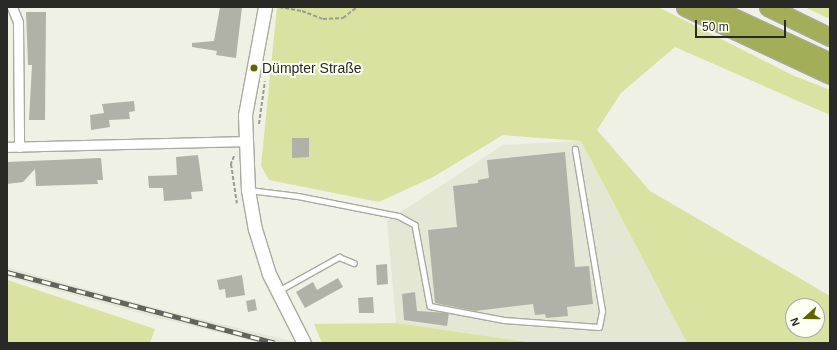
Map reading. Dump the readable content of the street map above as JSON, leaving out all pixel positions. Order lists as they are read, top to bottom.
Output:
{
  "places": ["Dümpter Straße"],
  "scale_bar": "50 m",
  "north": "left"
}
